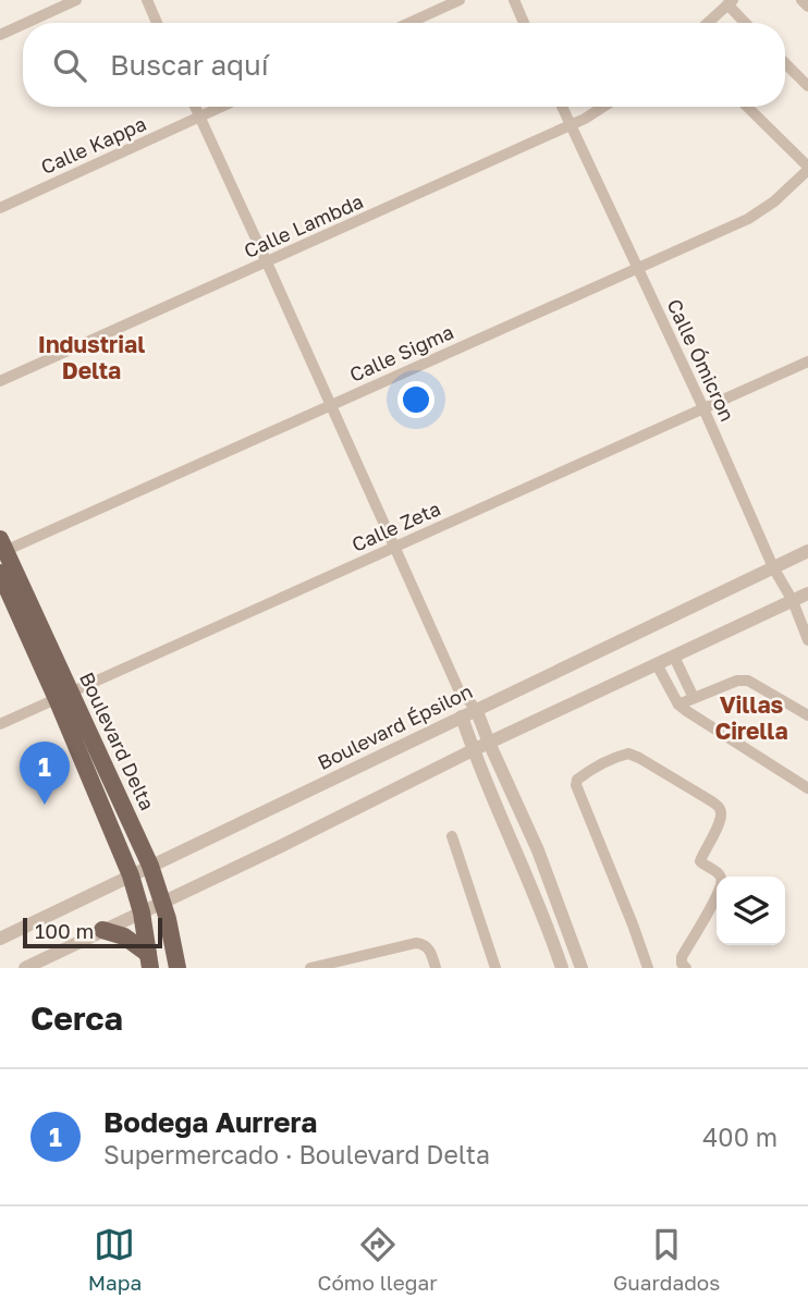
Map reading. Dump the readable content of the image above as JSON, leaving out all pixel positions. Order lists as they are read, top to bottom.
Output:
{
  "streets": {
    "main road": ["Boulevard Delta"],
    "street": [
      "Calle Kappa",
      "Calle Lambda",
      "Calle Sigma",
      "Calle Ómicron",
      "Calle Zeta",
      "Boulevard Épsilon"
    ]
  },
  "crossings": [
    ["Calle Lambda", "Calle Ómicron"],
    ["Calle Sigma", "Calle Ómicron"],
    ["Calle Sigma", "Boulevard Delta"],
    ["Calle Ómicron", "Calle Zeta"],
    ["Calle Ómicron", "Boulevard Épsilon"],
    ["Calle Zeta", "Boulevard Delta"],
    ["Boulevard Épsilon", "Boulevard Delta"]
  ],
  "districts": ["Industrial Delta", "Villas Cirella"],
  "scale_bar": "100 m",
  "page": {
    "search": "Buscar aquí",
    "pins": "1",
    "scale": "100 m",
    "heading": "Cerca",
    "list": [
      {
        "mark": "1",
        "name": "Bodega Aurrera",
        "note": "Supermercado · Boulevard Delta",
        "value": "400 m"
      }
    ],
    "nav": ["Mapa", "Cómo llegar", "Guardados"]
  }
}
